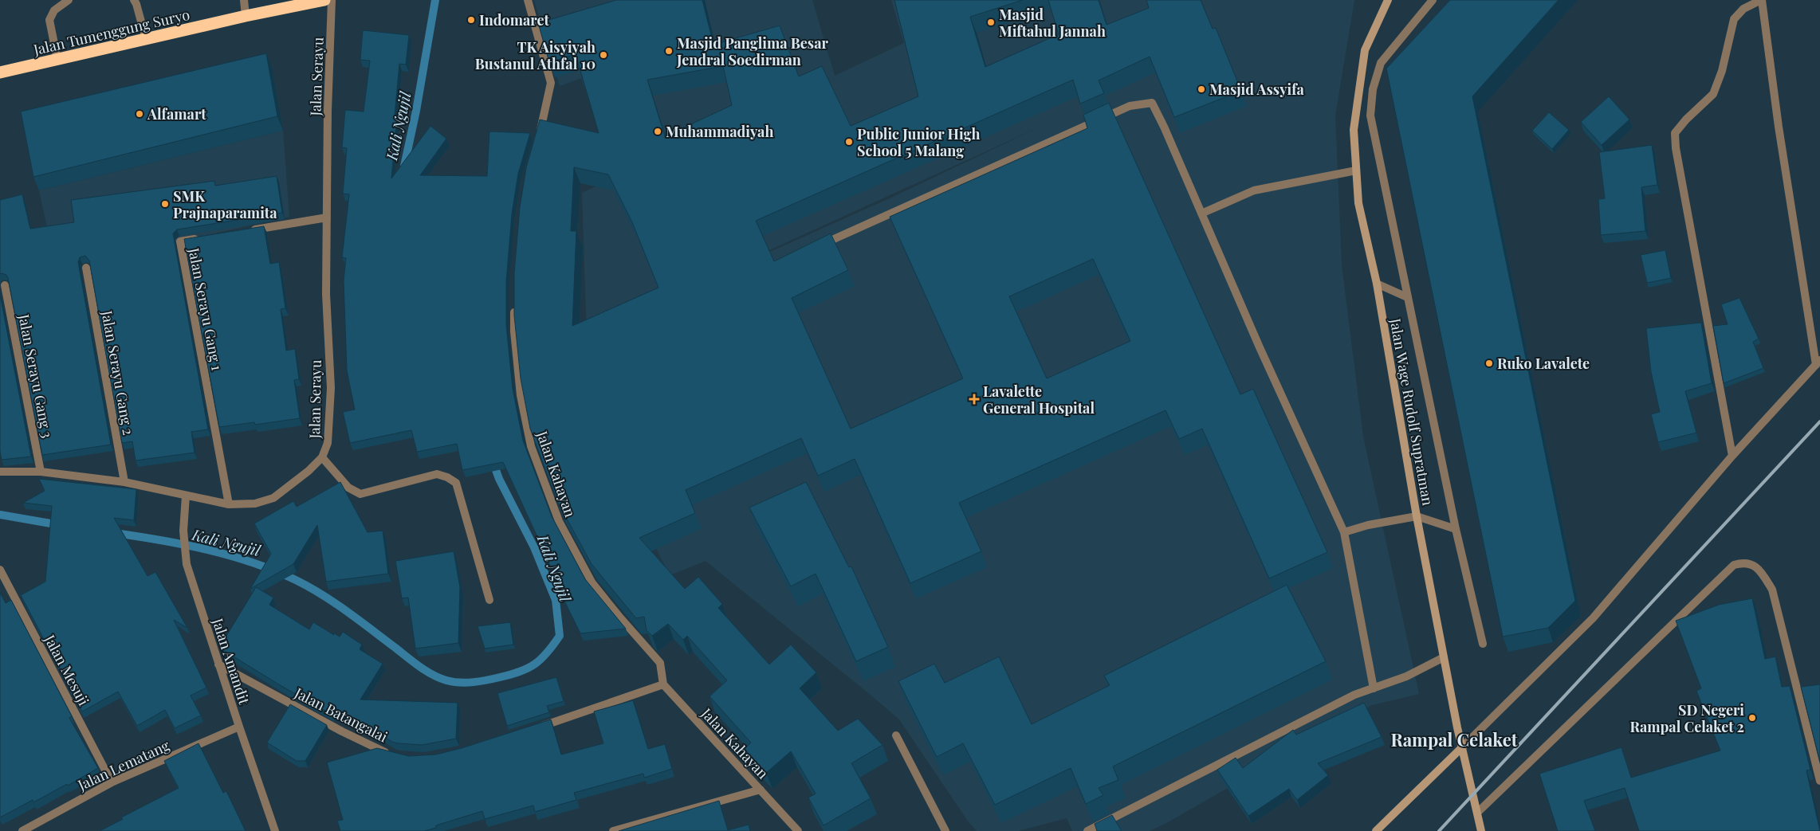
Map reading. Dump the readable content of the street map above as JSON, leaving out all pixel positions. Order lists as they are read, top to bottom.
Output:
{
  "streets": {
    "highway": ["Jalan Tumenggung Suryo"],
    "main road": ["Jalan Wage Rudolf Supratman"],
    "street": [
      "Jalan Serayu",
      "Jalan Serayu Gang 1",
      "Jalan Serayu Gang 2",
      "Jalan Serayu Gang 3",
      "Jalan Kahayan",
      "Jalan Amandit",
      "Jalan Mesuji",
      "Jalan Batangalai",
      "Jalan Lematang"
    ]
  },
  "crossings": [
    ["Jalan Serayu", "Jalan Serayu Gang 1"],
    ["Jalan Serayu", "Jalan Serayu Gang 2"],
    ["Jalan Serayu", "Jalan Serayu Gang 3"],
    ["Jalan Serayu", "Jalan Amandit"],
    ["Jalan Amandit", "Jalan Batangalai"],
    ["Jalan Amandit", "Jalan Lematang"],
    ["Jalan Mesuji", "Jalan Lematang"]
  ],
  "districts": ["Rampal Celaket"],
  "water": ["Kali Ngujil"],
  "places": {
    "other": [
      "Indomaret",
      "Masjid Miftahul Jannah",
      "Masjid Panglima Besar Jendral Soedirman",
      "TK Aisyiyah Bustanul Athfal 10",
      "Masjid Assyifa",
      "Alfamart",
      "Muhammadiyah",
      "Public Junior High School 5 Malang",
      "SMK Prajnaparamita",
      "Ruko Lavalete",
      "SD Negeri Rampal Celaket 2"
    ],
    "health": ["Lavalette General Hospital"]
  }
}
